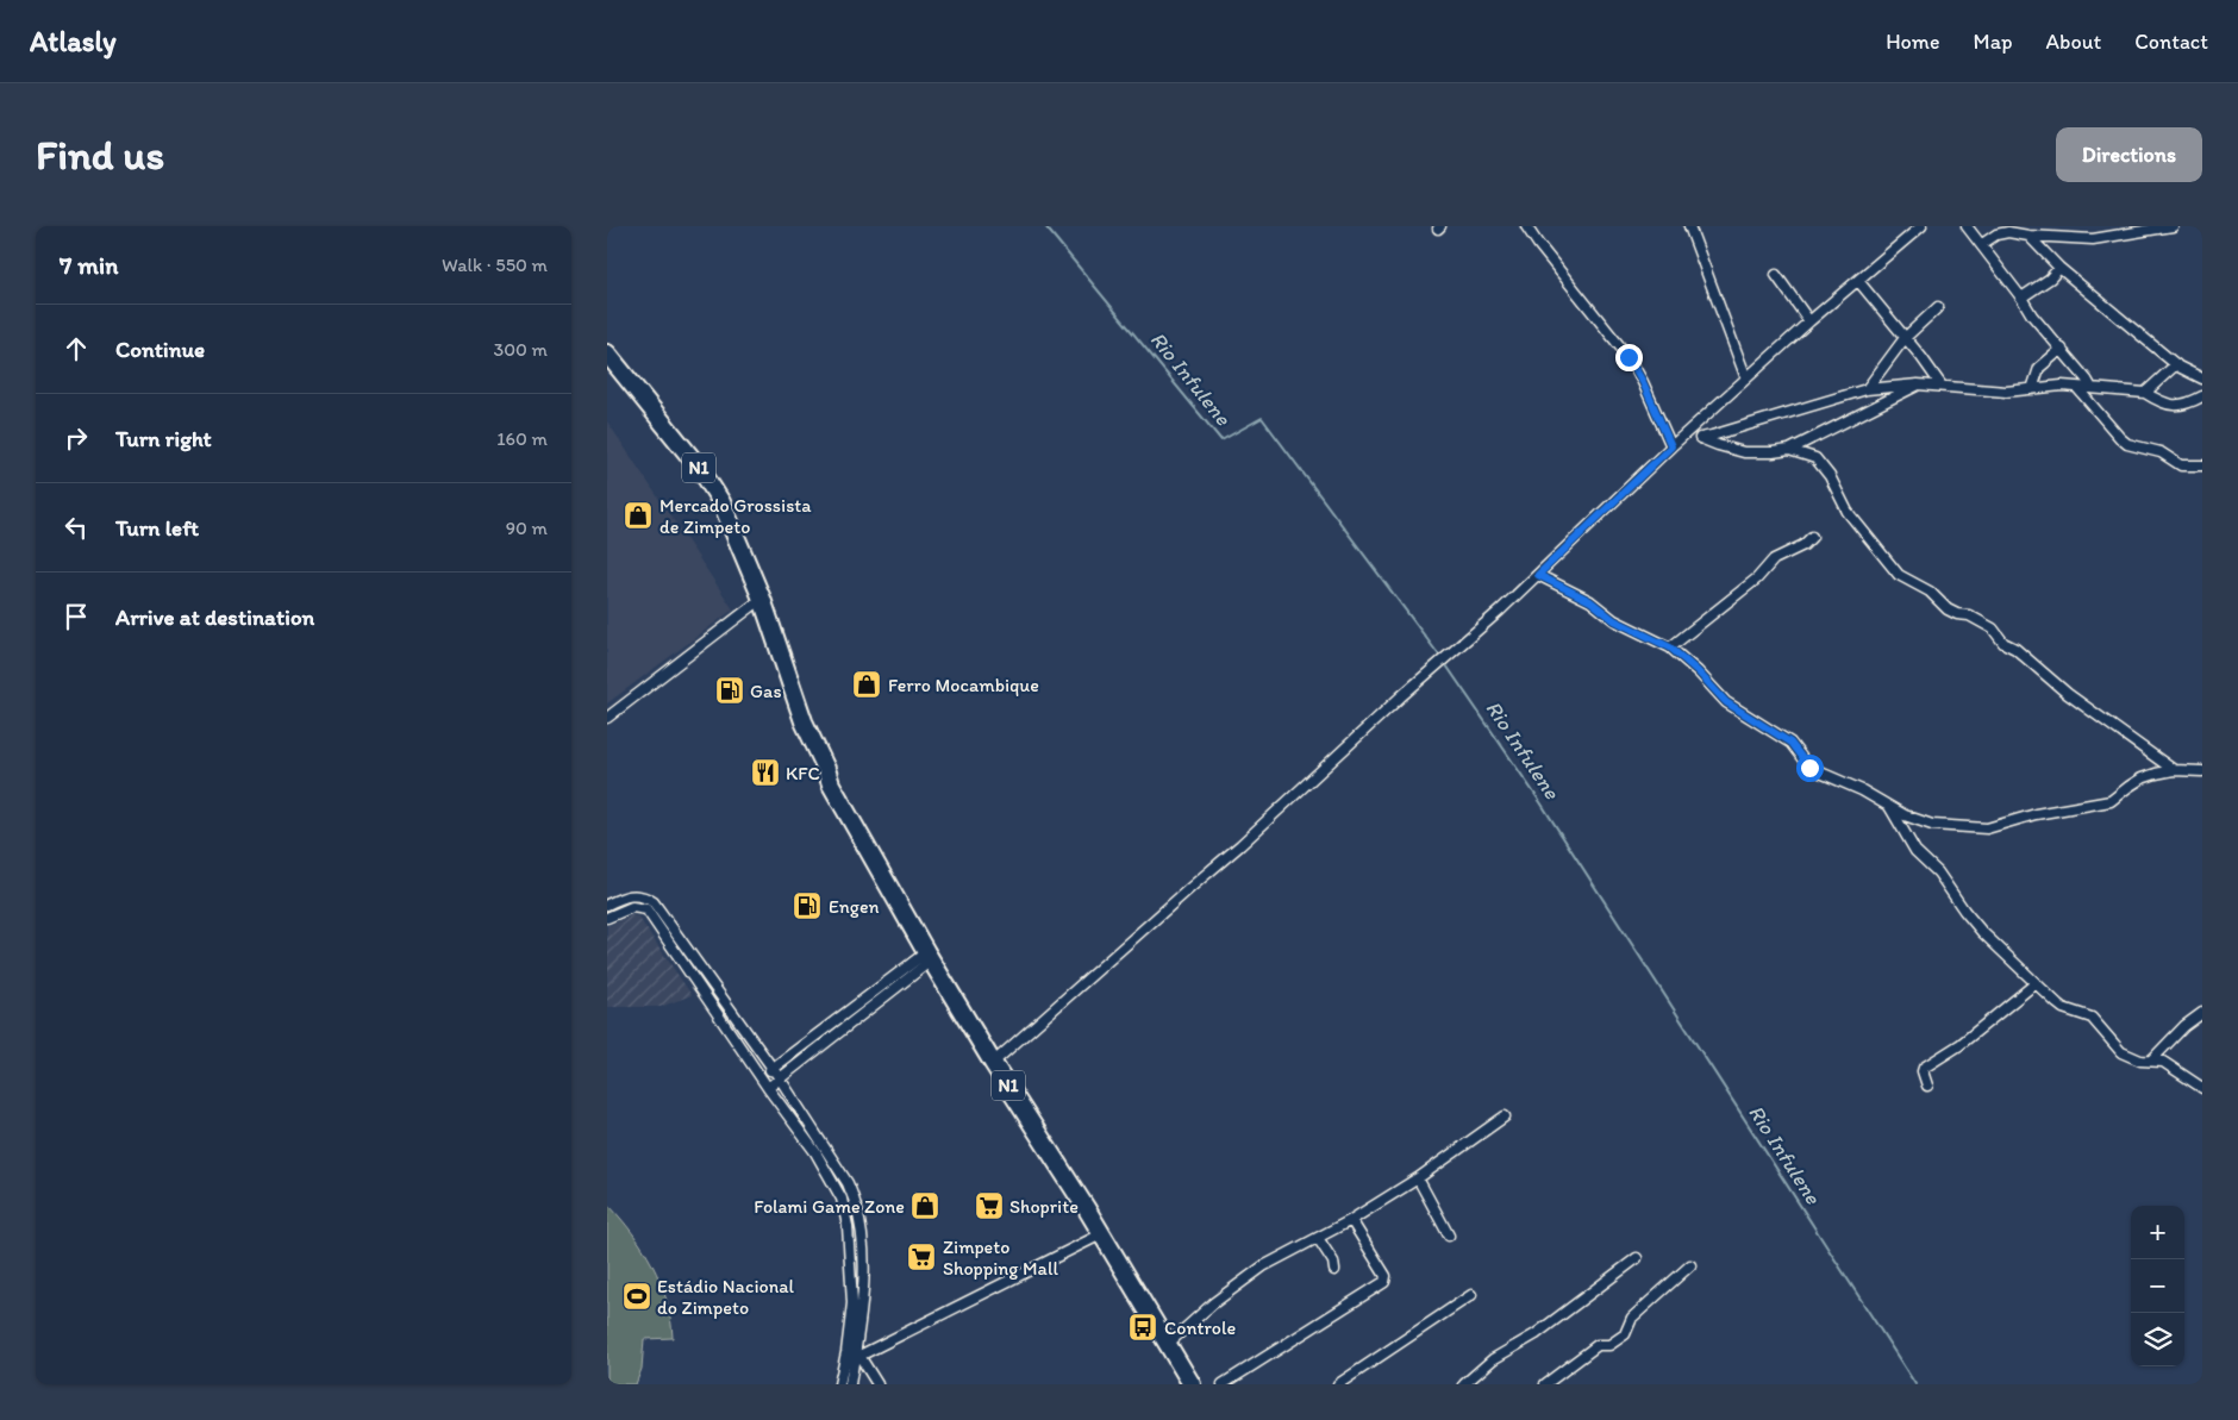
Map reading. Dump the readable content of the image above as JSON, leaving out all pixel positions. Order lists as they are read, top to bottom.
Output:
{
  "streets": {
    "highway": ["N1"]
  },
  "water": ["Rio Infulene"],
  "places": {
    "shop": ["Mercado Grossista de Zimpeto", "Ferro Mocambique", "Folami Game Zone"],
    "fuel station": ["Gas", "Engen"],
    "restaurant": ["KFC"],
    "supermarket": ["Shoprite", "Zimpeto Shopping Mall"],
    "sports": ["Estádio Nacional do Zimpeto"],
    "bus stop": ["Controle"]
  },
  "page": {
    "header": "Atlasly",
    "nav": [
      "Home",
      "Map",
      "About",
      "Contact"
    ],
    "buttons": "Directions",
    "title": "Find us",
    "heading": ["7 min", "Walk · 550 m"],
    "list": [
      ["Continue", "300 m"],
      ["Turn right", "160 m"],
      ["Turn left", "90 m"],
      "Arrive at destination"
    ],
    "map_buttons": ["+", "−"]
  }
}
